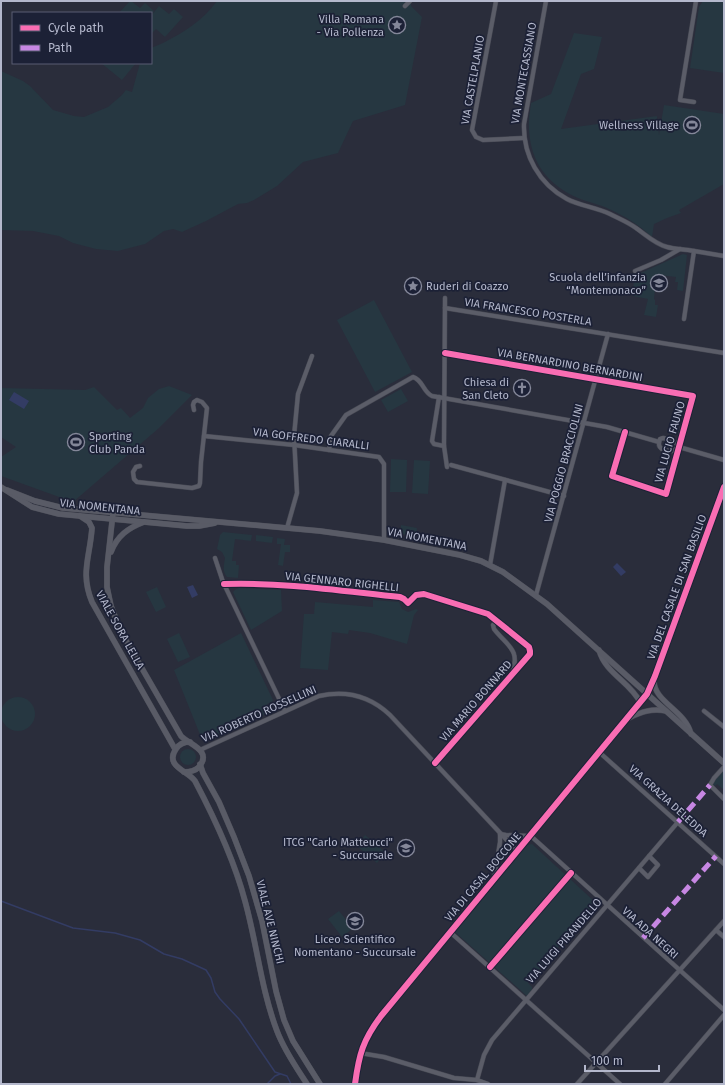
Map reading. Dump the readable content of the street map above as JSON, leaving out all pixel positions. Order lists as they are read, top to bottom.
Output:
{
  "streets": {
    "main road": ["VIA NOMENTANA", "VIALE SORA LELLA", "VIALE AVE NINCHI"],
    "street": [
      "VIA MONTECASSIANO",
      "VIA CASTELPLANIO",
      "VIA FRANCESCO POSTERLA",
      "VIA BERNARDINO BERNARDINI",
      "VIA GOFFREDO CIARALLI",
      "VIA LUCIO FAUNO",
      "VIA POGGIO BRACCIOLINI",
      "VIA GENNARO RIGHELLI",
      "VIA DEL CASALE DI SAN BASILIO",
      "VIA MARIO BONNARD",
      "VIA ROBERTO ROSSELLINI",
      "VIA GRAZIA DELEDDA",
      "VIA DI CASAL BOCCONE",
      "VIA ADA NEGRI",
      "VIA LUIGI PIRANDELLO"
    ]
  },
  "crossings": [
    ["VIA MONTECASSIANO", "VIA CASTELPLANIO"],
    ["VIA FRANCESCO POSTERLA", "VIA POGGIO BRACCIOLINI"],
    ["VIA BERNARDINO BERNARDINI", "VIA LUCIO FAUNO"],
    ["VIA BERNARDINO BERNARDINI", "VIA POGGIO BRACCIOLINI"],
    ["VIA GOFFREDO CIARALLI", "VIA NOMENTANA"],
    ["VIA POGGIO BRACCIOLINI", "VIA NOMENTANA"],
    ["VIA NOMENTANA", "VIA DEL CASALE DI SAN BASILIO"],
    ["VIA NOMENTANA", "VIALE SORA LELLA"],
    ["VIA NOMENTANA", "VIA DI CASAL BOCCONE"],
    ["VIA GENNARO RIGHELLI", "VIA MARIO BONNARD"],
    ["VIA DEL CASALE DI SAN BASILIO", "VIA DI CASAL BOCCONE"],
    ["VIALE SORA LELLA", "VIA ROBERTO ROSSELLINI"],
    ["VIALE SORA LELLA", "VIALE AVE NINCHI"],
    ["VIA MARIO BONNARD", "VIA ROBERTO ROSSELLINI"],
    ["VIA ROBERTO ROSSELLINI", "VIA DI CASAL BOCCONE"],
    ["VIA ROBERTO ROSSELLINI", "VIALE AVE NINCHI"],
    ["VIA GRAZIA DELEDDA", "VIA DI CASAL BOCCONE"],
    ["VIA GRAZIA DELEDDA", "VIA LUIGI PIRANDELLO"],
    ["VIA DI CASAL BOCCONE", "VIA ADA NEGRI"],
    ["VIA ADA NEGRI", "VIA LUIGI PIRANDELLO"]
  ],
  "places": {
    "place": ["Villa Romana - Via Pollenza", "Ruderi di Coazzo"],
    "sports": ["Wellness Village", "Sporting Club Panda"],
    "school or university": ["Scuola dell’infanzia “Montemonaco”", "ITCG \"Carlo Matteucci\" - Succursale", "Liceo Scientifico Nomentano - Succursale"],
    "church": ["Chiesa di San Cleto"]
  },
  "legend": ["Cycle path", "Path"],
  "scale_bar": "100 m"
}
